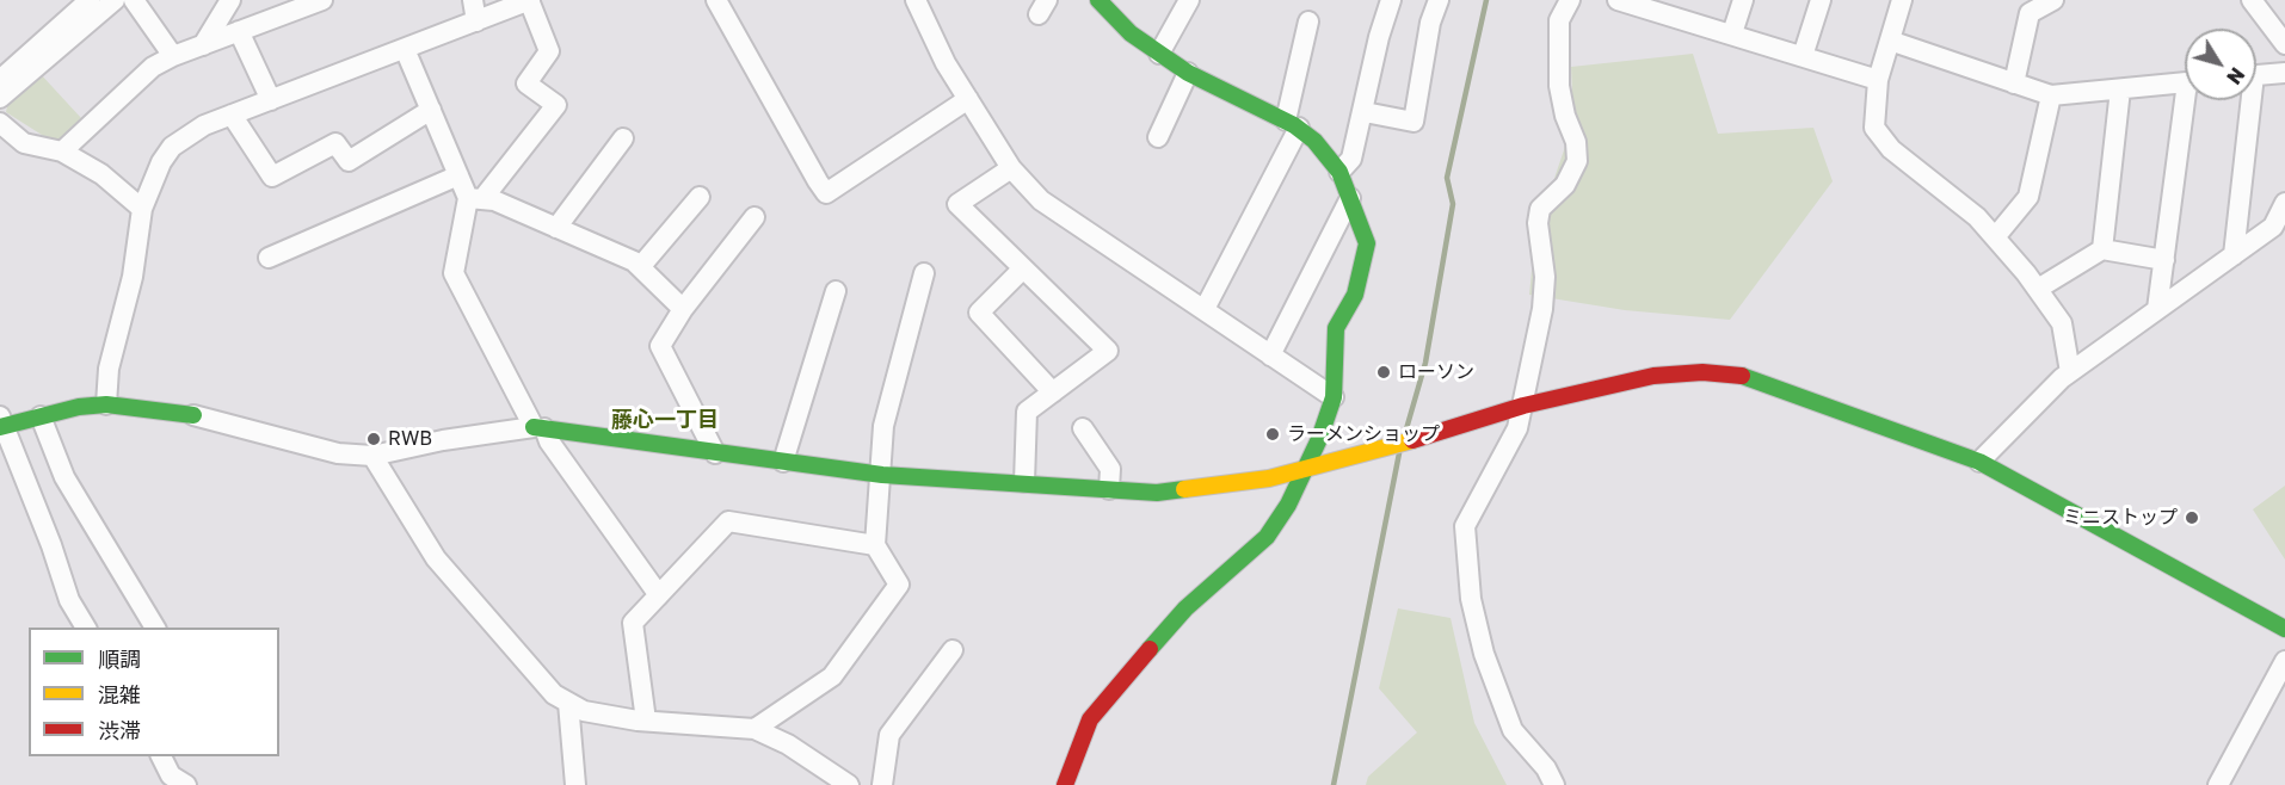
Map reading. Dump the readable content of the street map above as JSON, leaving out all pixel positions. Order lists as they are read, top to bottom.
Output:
{
  "districts": ["藤心一丁目"],
  "places": [
    "ローソン",
    "ラーメンショップ",
    "RWB",
    "ミニストップ"
  ],
  "legend": ["順調", "混雑", "渋滞"],
  "north": "bottom right"
}
